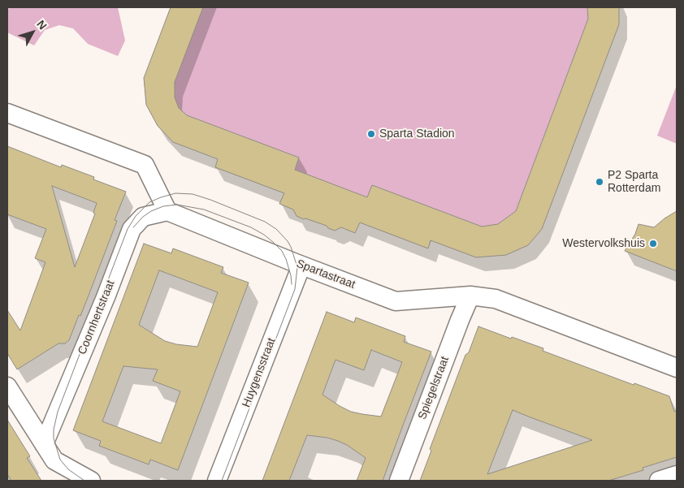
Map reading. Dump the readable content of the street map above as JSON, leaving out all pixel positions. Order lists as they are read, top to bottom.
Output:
{
  "streets": {
    "street": [
      "Spartastraat",
      "Coornhertstraat",
      "Huygensstraat",
      "Spiegelstraat"
    ]
  },
  "crossings": [
    ["Spartastraat", "Coornhertstraat"],
    ["Spartastraat", "Huygensstraat"],
    ["Spartastraat", "Spiegelstraat"]
  ],
  "places": ["Sparta Stadion", "P2 Sparta Rotterdam", "Westervolkshuis"],
  "north": "top right"
}
